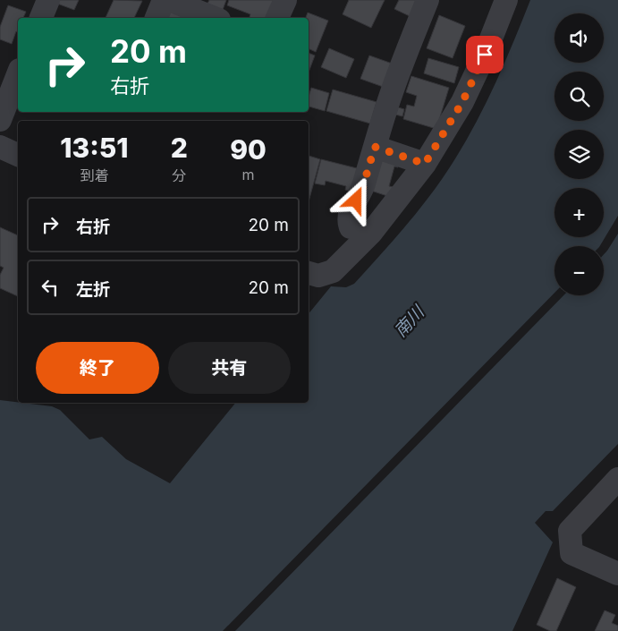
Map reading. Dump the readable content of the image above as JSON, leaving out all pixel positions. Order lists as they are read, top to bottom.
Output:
{
  "water": ["南川"],
  "page": {
    "map_buttons": ["+", "−"],
    "turn": ["20 m", "右折"],
    "eta": [
      "13:51",
      "到着",
      "2",
      "分",
      "90",
      "m"
    ],
    "list": [
      {
        "name": "右折",
        "value": "20 m"
      },
      {
        "name": "左折",
        "value": "20 m"
      }
    ],
    "buttons": ["終了", "共有"]
  }
}
